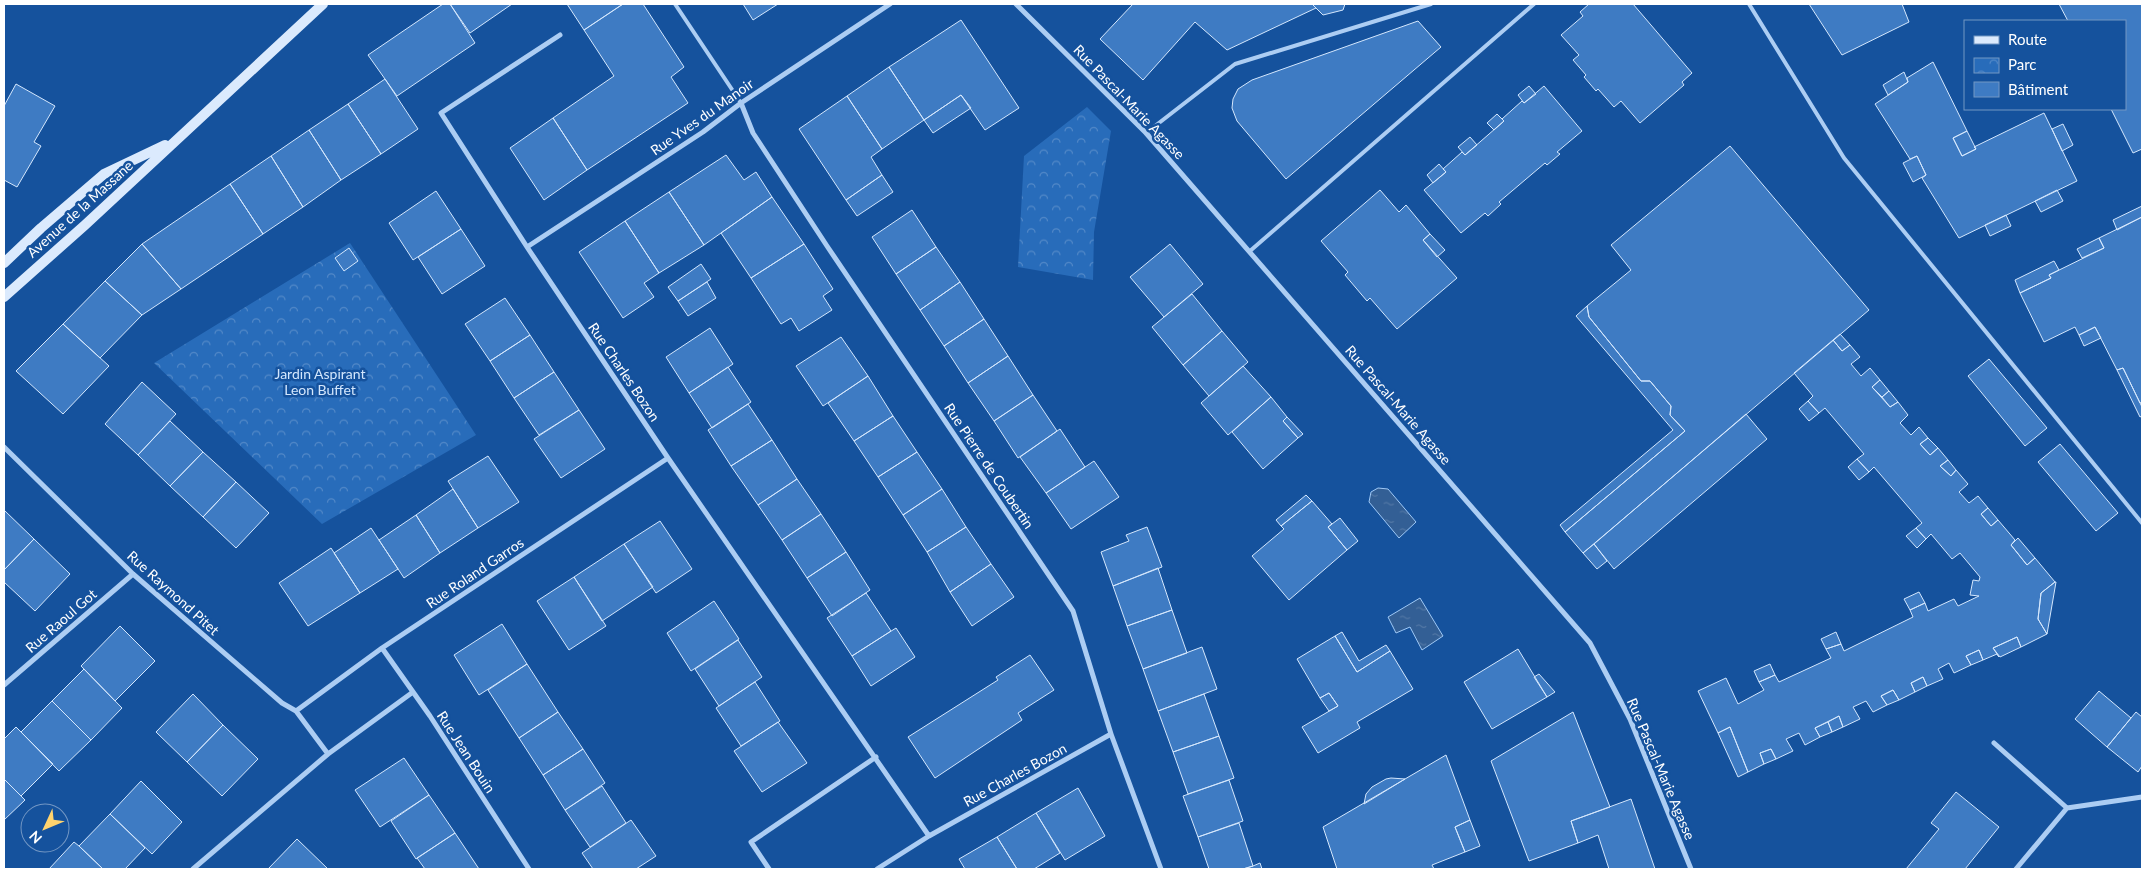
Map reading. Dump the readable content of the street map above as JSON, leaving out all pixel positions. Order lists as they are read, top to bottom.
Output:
{
  "streets": {
    "main road": ["Avenue de la Massane"],
    "street": [
      "Rue Pascal-Marie Agasse",
      "Rue Yves du Manoir",
      "Rue Charles Bozon",
      "Rue Pierre de Coubertin",
      "Rue Roland Garros",
      "Rue Raymond Pitet",
      "Rue Raoul Got",
      "Rue Jean Bouin"
    ]
  },
  "crossings": [
    ["Rue Yves du Manoir", "Rue Charles Bozon"],
    ["Rue Yves du Manoir", "Rue Pierre de Coubertin"],
    ["Rue Charles Bozon", "Rue Pierre de Coubertin"],
    ["Rue Charles Bozon", "Rue Roland Garros"],
    ["Rue Roland Garros", "Rue Raymond Pitet"],
    ["Rue Roland Garros", "Rue Jean Bouin"],
    ["Rue Raymond Pitet", "Rue Raoul Got"]
  ],
  "parks": ["Jardin Aspirant Leon Buffet"],
  "legend": ["Route", "Parc", "Bâtiment"],
  "north": "bottom left"
}
